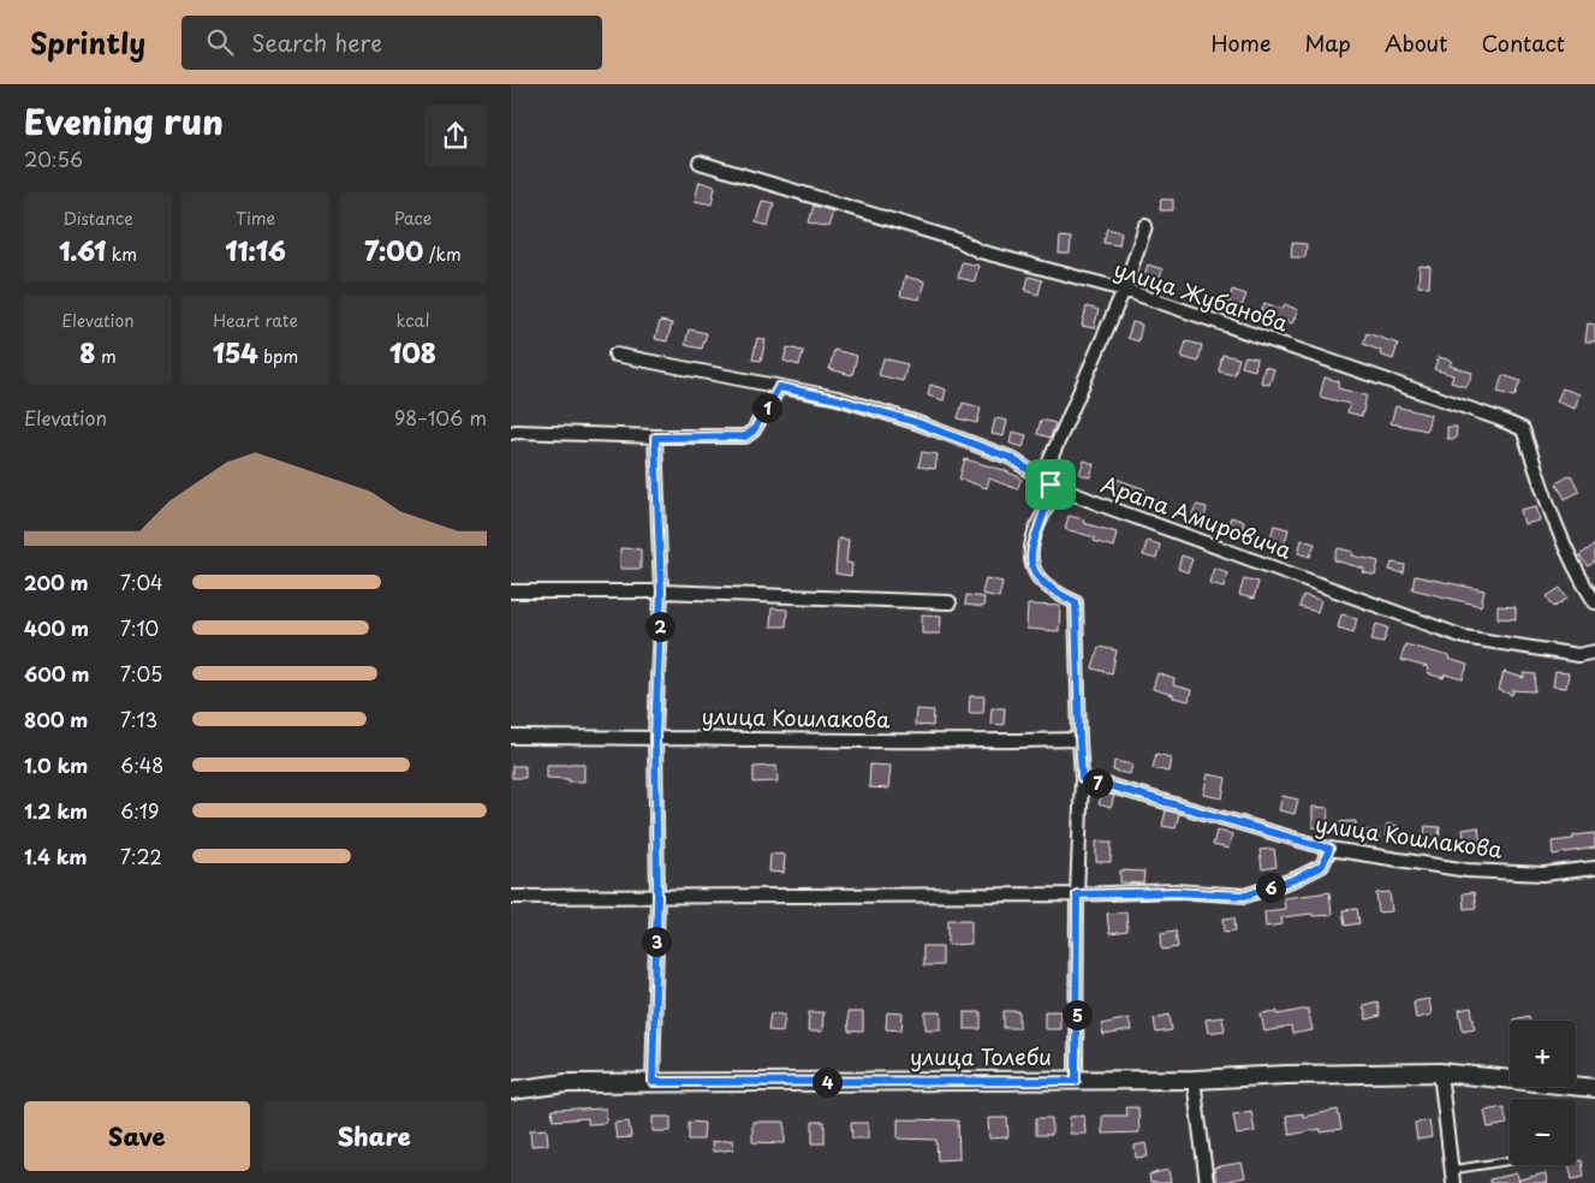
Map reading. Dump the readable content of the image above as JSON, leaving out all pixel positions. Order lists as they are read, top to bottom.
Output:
{
  "streets": {
    "street": [
      "улица Жубанова",
      "Арапа Амировича",
      "улица Кошлакова",
      "улица Толеби"
    ]
  },
  "page": {
    "header": "Sprintly",
    "search": "Search here",
    "nav": [
      "Home",
      "Map",
      "About",
      "Contact"
    ],
    "heading": ["Evening run", "20:56"],
    "stats": [
      ["Distance", "1.61 km"],
      ["Time", "11:16"],
      ["Pace", "7:00 /km"],
      ["Elevation", "8 m"],
      ["Heart rate", "154 bpm"],
      ["kcal", "108"]
    ],
    "chart": ["Elevation", "98–106 m"],
    "pins": [
      "1",
      "2",
      "7",
      "6",
      "3",
      "5",
      "4"
    ],
    "list": [
      {
        "name": "200 m",
        "note": "7:04"
      },
      {
        "name": "400 m",
        "note": "7:10"
      },
      {
        "name": "600 m",
        "note": "7:05"
      },
      {
        "name": "800 m",
        "note": "7:13"
      },
      {
        "name": "1.0 km",
        "note": "6:48"
      },
      {
        "name": "1.2 km",
        "note": "6:19"
      },
      {
        "name": "1.4 km",
        "note": "7:22"
      }
    ],
    "map_buttons": ["+", "−"],
    "buttons": ["Save", "Share"]
  }
}
